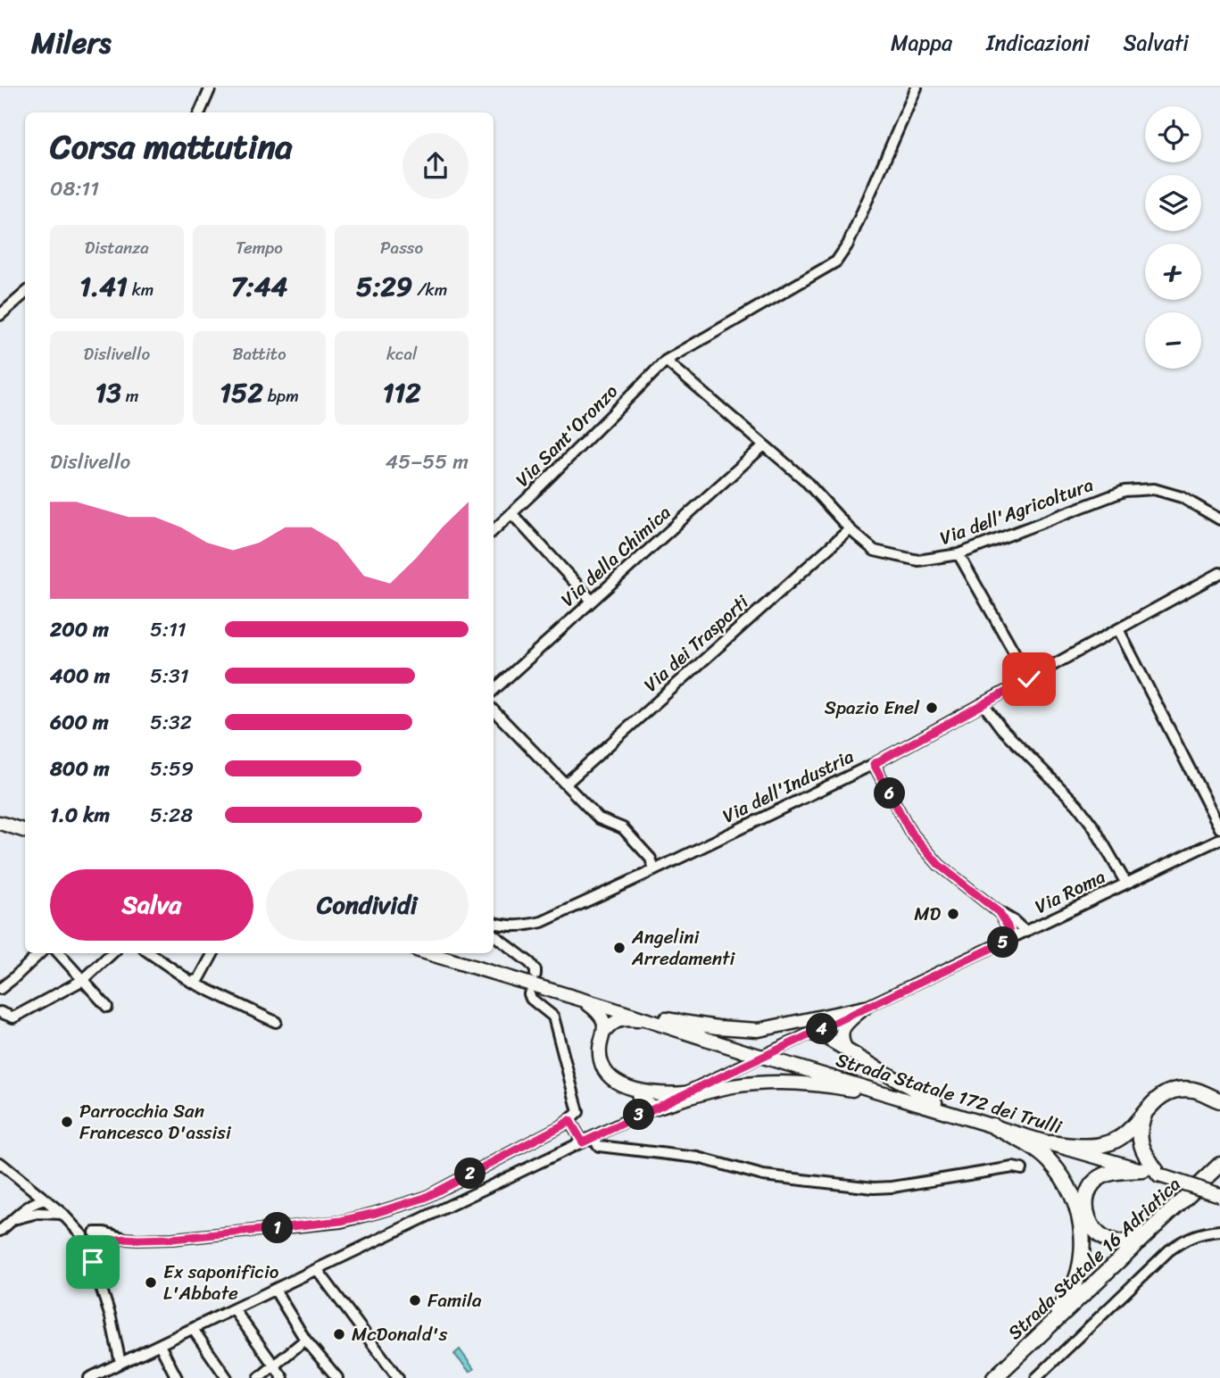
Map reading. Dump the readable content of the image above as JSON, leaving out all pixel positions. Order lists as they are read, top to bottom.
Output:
{
  "streets": {
    "highway": ["Strada Statale 16 Adriatica"],
    "main road": ["Strada Statale 172 dei Trulli"],
    "street": [
      "Via Sant'Oronzo",
      "Via dell'Agricoltura",
      "Via della Chimica",
      "Via dei Trasporti",
      "Via dell'Industria",
      "Via Roma"
    ]
  },
  "crossings": [
    ["Via Sant'Oronzo", "Via dell'Agricoltura"],
    ["Via dell'Agricoltura", "Via della Chimica"],
    ["Via dell'Agricoltura", "Via dei Trasporti"]
  ],
  "places": [
    "Spazio Enel",
    "MD",
    "Angelini Arredamenti",
    "Parrocchia San Francesco D'assisi",
    "Ex saponificio L'Abbate",
    "Famila",
    "McDonald's"
  ],
  "page": {
    "header": "Milers",
    "nav": ["Mappa", "Indicazioni", "Salvati"],
    "map_buttons": ["+", "−"],
    "heading": ["Corsa mattutina", "08:11"],
    "stats": [
      ["Distanza", "1.41 km"],
      ["Tempo", "7:44"],
      ["Passo", "5:29 /km"],
      ["Dislivello", "13 m"],
      ["Battito", "152 bpm"],
      ["kcal", "112"]
    ],
    "chart": ["Dislivello", "45–55 m"],
    "list": [
      {
        "name": "200 m",
        "note": "5:11"
      },
      {
        "name": "400 m",
        "note": "5:31"
      },
      {
        "name": "600 m",
        "note": "5:32"
      },
      {
        "name": "800 m",
        "note": "5:59"
      },
      {
        "name": "1.0 km",
        "note": "5:28"
      }
    ],
    "pins": [
      "6",
      "5",
      "4",
      "3",
      "2",
      "1"
    ],
    "buttons": ["Salva", "Condividi"]
  }
}
